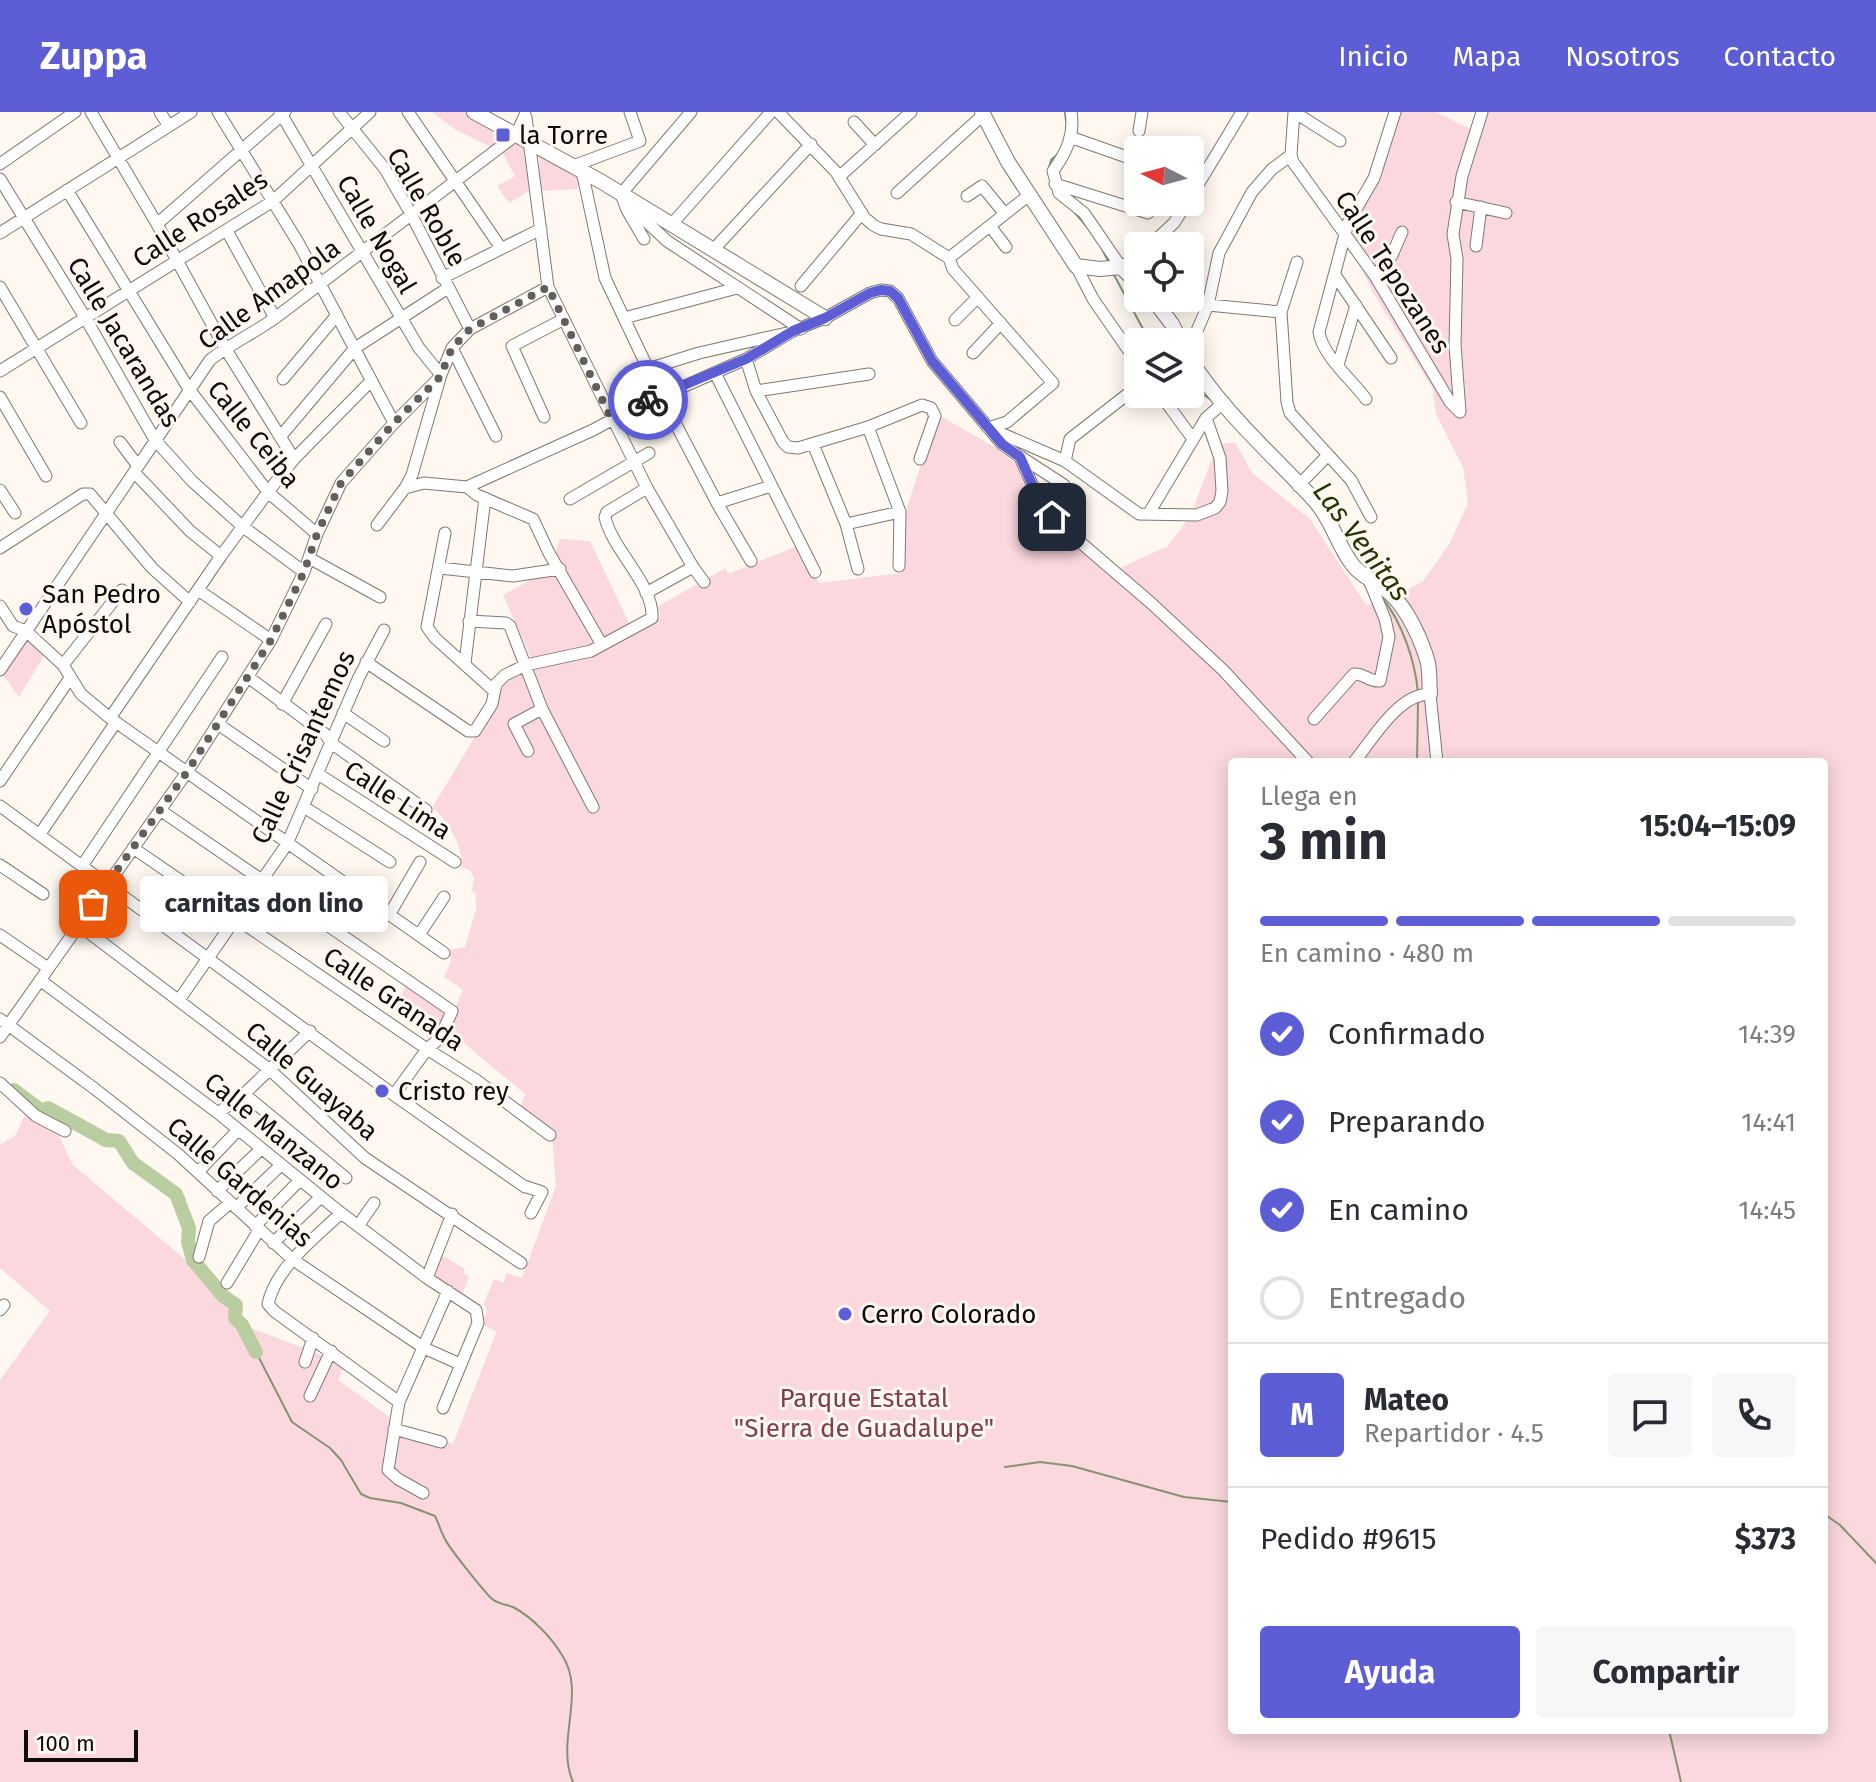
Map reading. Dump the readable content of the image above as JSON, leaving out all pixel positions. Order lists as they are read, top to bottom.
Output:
{
  "streets": {
    "street": [
      "Calle Roble",
      "Calle Rosales",
      "Calle Nogal",
      "Calle Tepozanes",
      "Calle Amapola",
      "Calle Jacarandas",
      "Calle Ceiba",
      "Calle Crisantemos",
      "Calle Lima",
      "Calle Granada",
      "Calle Guayaba",
      "Calle Manzano",
      "Calle Gardenias"
    ]
  },
  "crossings": [
    ["Calle Roble", "Calle Rosales"],
    ["Calle Roble", "Calle Amapola"],
    ["Calle Rosales", "Calle Nogal"],
    ["Calle Rosales", "Calle Jacarandas"],
    ["Calle Rosales", "Calle Ceiba"],
    ["Calle Nogal", "Calle Amapola"],
    ["Calle Amapola", "Calle Jacarandas"],
    ["Calle Amapola", "Calle Ceiba"],
    ["Calle Crisantemos", "Calle Lima"],
    ["Calle Crisantemos", "Calle Granada"],
    ["Calle Crisantemos", "Calle Guayaba"],
    ["Calle Manzano", "Calle Gardenias"]
  ],
  "water": ["Las Venitas"],
  "parks": ["Parque Estatal \"Sierra de Guadalupe\""],
  "places": {
    "transit": ["la Torre"],
    "other": [
      "San Pedro Apóstol",
      "carnitas don lino",
      "Cristo rey",
      "Cerro Colorado"
    ]
  },
  "scale_bar": "100 m",
  "north": "left",
  "page": {
    "header": "Zuppa",
    "nav": [
      "Inicio",
      "Mapa",
      "Nosotros",
      "Contacto"
    ],
    "heading": ["3 min", "Llega en", "15:04–15:09"],
    "panel": [
      "Mateo",
      "Repartidor · 4.5",
      "Pedido #9615",
      "$373"
    ],
    "bubble": "carnitas don lino",
    "bar": "En camino · 480 m",
    "list": [
      ["Confirmado", "14:39"],
      ["Preparando", "14:41"],
      ["En camino", "14:45"],
      "Entregado"
    ],
    "round": "M",
    "buttons": ["Ayuda", "Compartir"],
    "scale": "100 m"
  }
}
